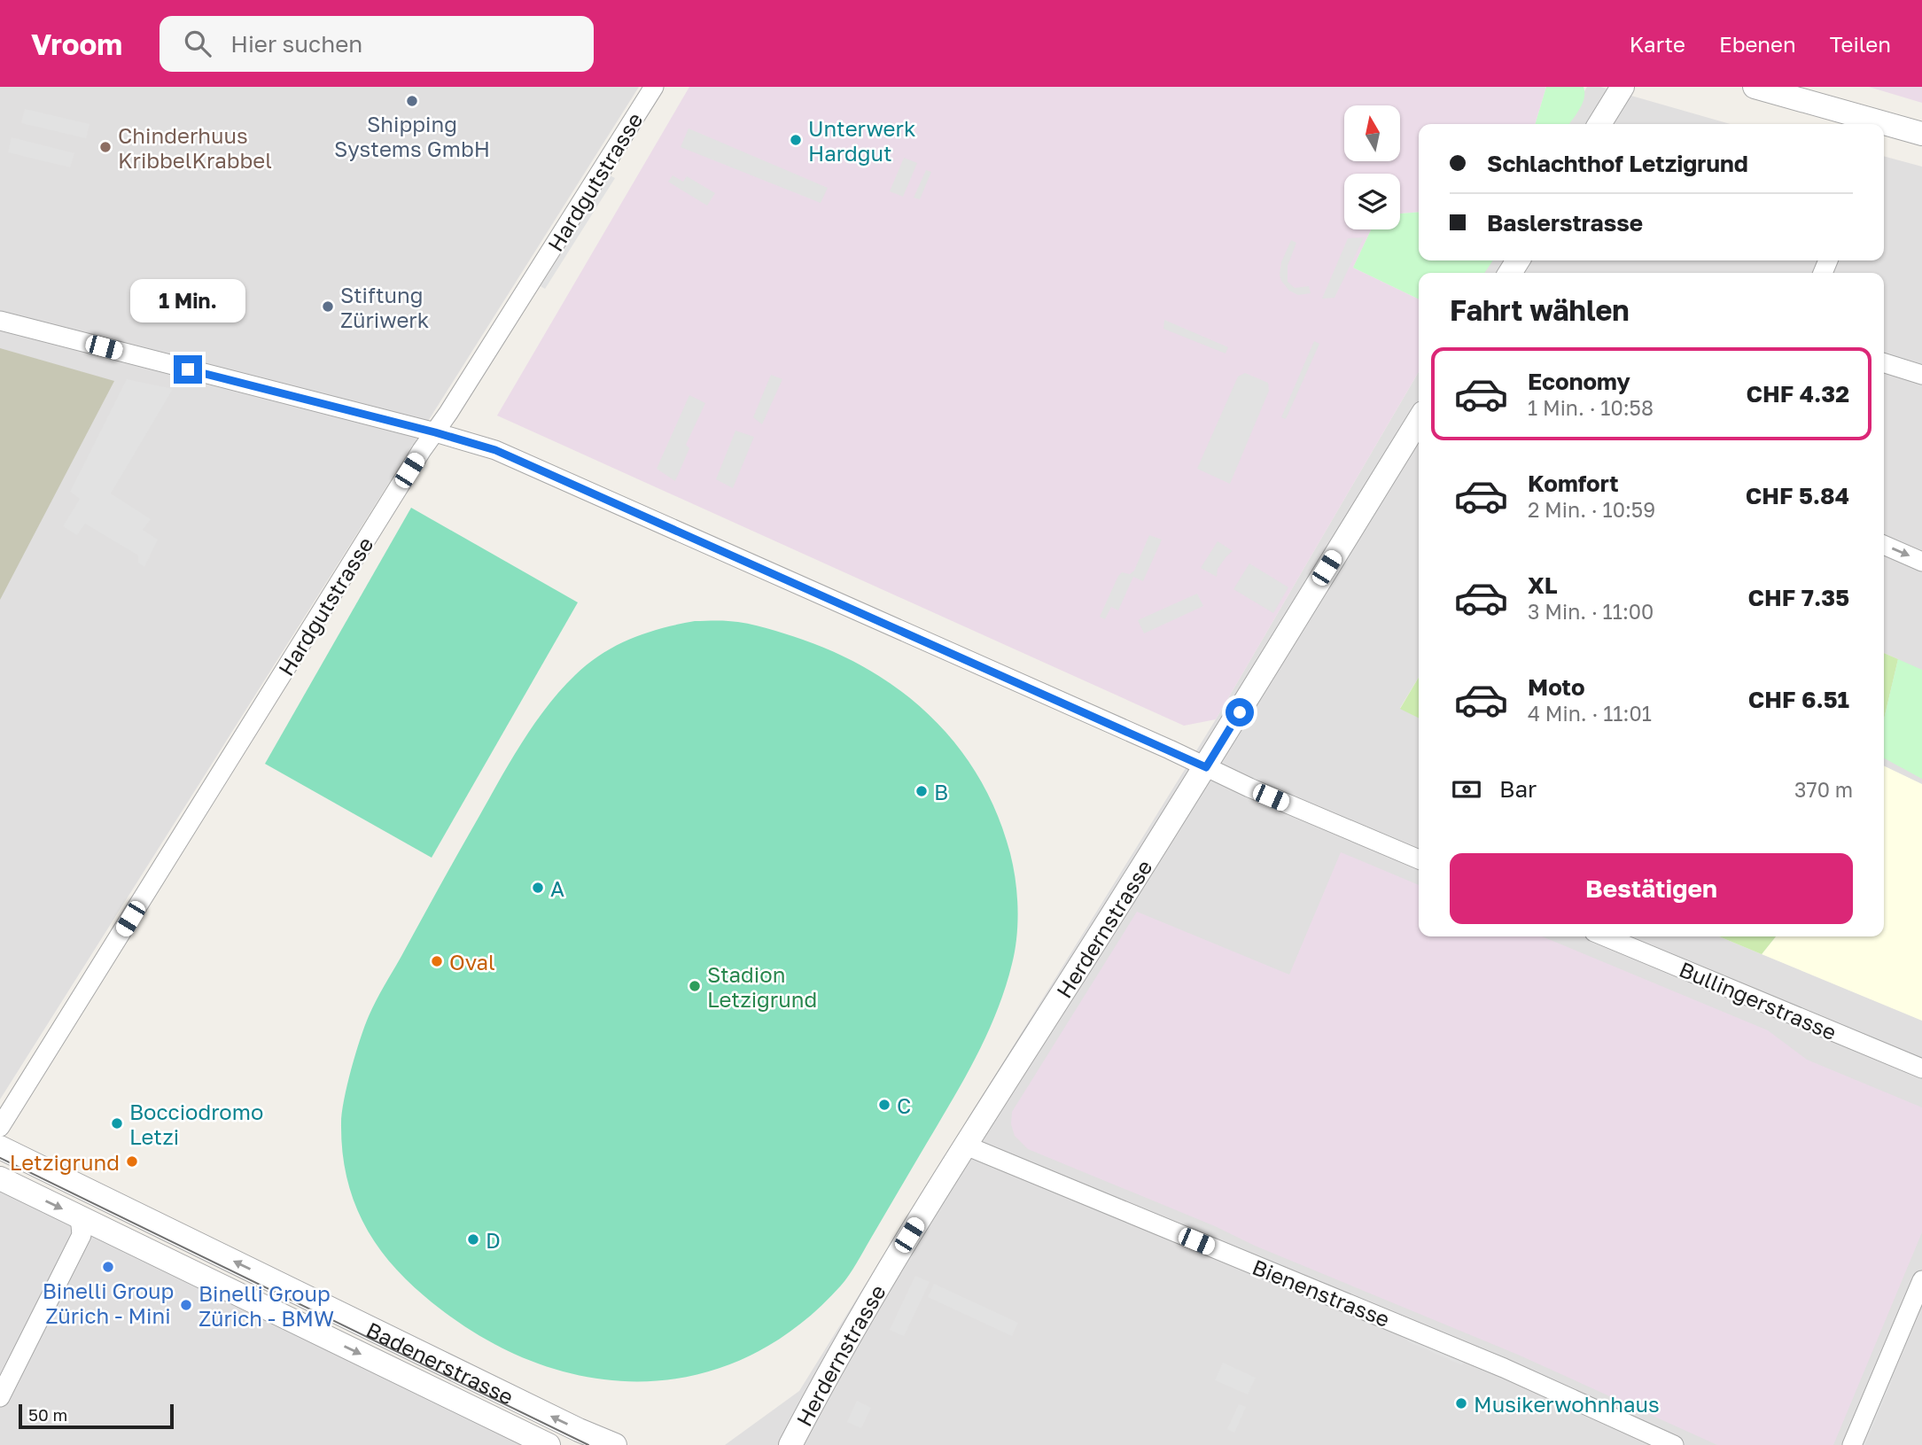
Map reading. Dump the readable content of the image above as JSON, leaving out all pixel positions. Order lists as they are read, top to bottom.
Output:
{
  "streets": {
    "street": [
      "Hardgutstrasse",
      "Herdernstrasse",
      "Bullingerstrasse",
      "Bienenstrasse",
      "Badenerstrasse"
    ]
  },
  "crossings": [
    ["Herdernstrasse", "Bienenstrasse"]
  ],
  "places": [
    "Shipping Systems GmbH",
    "Unterwerk Hardgut",
    "Chinderhuus KribbelKrabbel",
    "Stiftung Züriwerk",
    "B",
    "A",
    "Oval",
    "Stadion Letzigrund",
    "C",
    "Bocciodromo Letzi",
    "Letzigrund",
    "D",
    "Binelli Group Zürich - Mini",
    "Binelli Group Zürich - BMW",
    "Musikerwohnhaus"
  ],
  "scale_bar": "50 m",
  "north": "top",
  "page": {
    "header": "Vroom",
    "search": "Hier suchen",
    "nav": ["Karte", "Ebenen", "Teilen"],
    "banner": ["Schlachthof Letzigrund", "Baslerstrasse"],
    "heading": "Fahrt wählen",
    "bubble": "1 Min.",
    "list": [
      {
        "name": "Economy",
        "note": "1 Min. · 10:58",
        "value": "CHF 4.32"
      },
      {
        "name": "Komfort",
        "note": "2 Min. · 10:59",
        "value": "CHF 5.84"
      },
      {
        "name": "XL",
        "note": "3 Min. · 11:00",
        "value": "CHF 7.35"
      },
      {
        "name": "Moto",
        "note": "4 Min. · 11:01",
        "value": "CHF 6.51"
      }
    ],
    "pay": ["Bar", "370 m"],
    "buttons": "Bestätigen",
    "scale": "50 m"
  }
}
